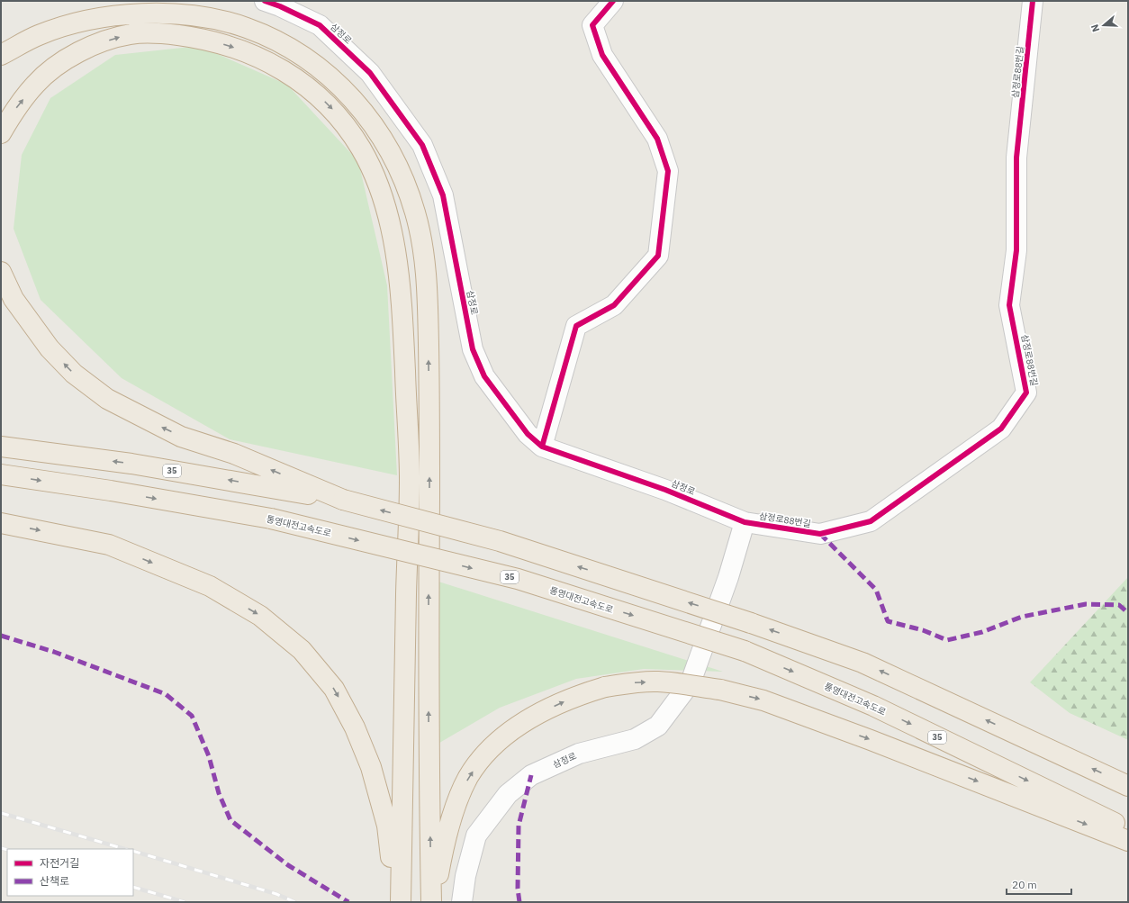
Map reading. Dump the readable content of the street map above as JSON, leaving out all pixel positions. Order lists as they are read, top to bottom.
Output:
{
  "streets": {
    "highway": ["35", "통영대전고속도로"],
    "street": ["삼정로", "삼정로88번길"]
  },
  "crossings": [
    ["삼정로", "삼정로88번길"]
  ],
  "legend": ["자전거길", "산책로"],
  "scale_bar": "20 m",
  "north": "left"
}
